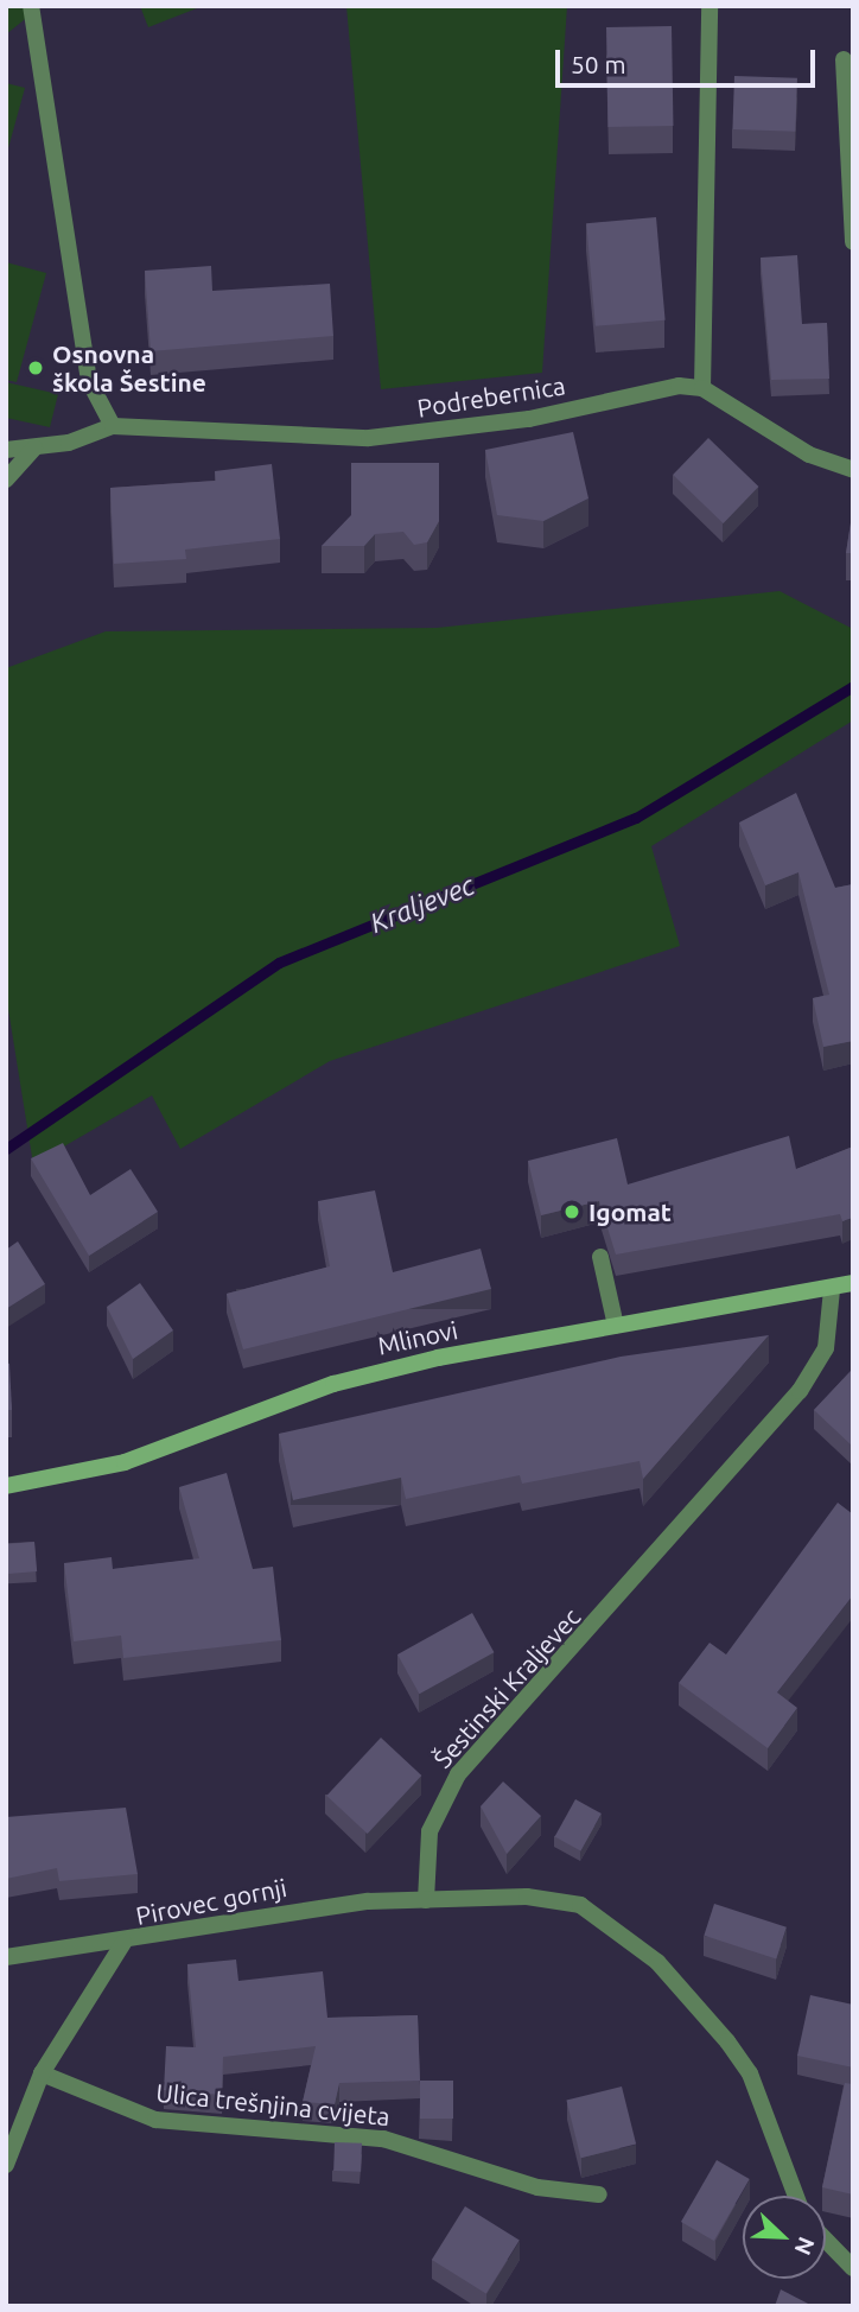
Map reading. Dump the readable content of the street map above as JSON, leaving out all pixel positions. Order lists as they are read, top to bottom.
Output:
{
  "streets": {
    "main road": ["Mlinovi"],
    "street": [
      "Podrebernica",
      "Šestinski Kraljevec",
      "Pirovec gornji",
      "Ulica trešnjina cvijeta"
    ]
  },
  "crossings": [
    ["Mlinovi", "Šestinski Kraljevec"],
    ["Šestinski Kraljevec", "Pirovec gornji"]
  ],
  "water": ["Kraljevec"],
  "places": ["Osnovna škola Šestine", "Igomat"],
  "scale_bar": "50 m",
  "north": "bottom right"
}
